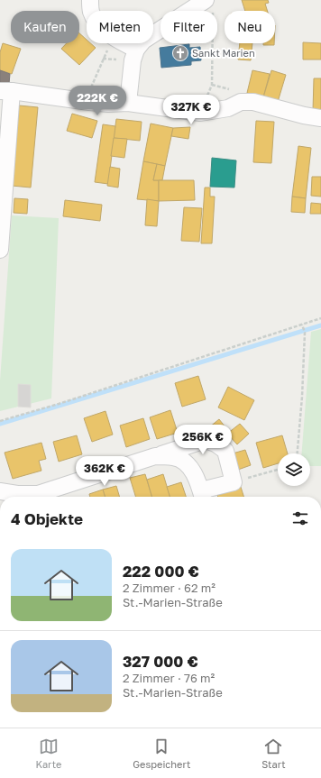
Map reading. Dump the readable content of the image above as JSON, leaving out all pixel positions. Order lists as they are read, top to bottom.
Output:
{
  "places": {
    "church": ["Sankt Marien"]
  },
  "page": {
    "chip": [
      "Kaufen",
      "Mieten",
      "Filter",
      "Neu"
    ],
    "price": [
      "222K €",
      "327K €",
      "256K €",
      "362K €"
    ],
    "heading": "4 Objekte",
    "list": [
      {
        "name": "222 000 €",
        "note": "2 Zimmer · 62 m² · St.-Marien-Straße"
      },
      {
        "name": "327 000 €",
        "note": "2 Zimmer · 76 m² · St.-Marien-Straße"
      }
    ],
    "tabs": ["Karte", "Gespeichert", "Start"]
  }
}
